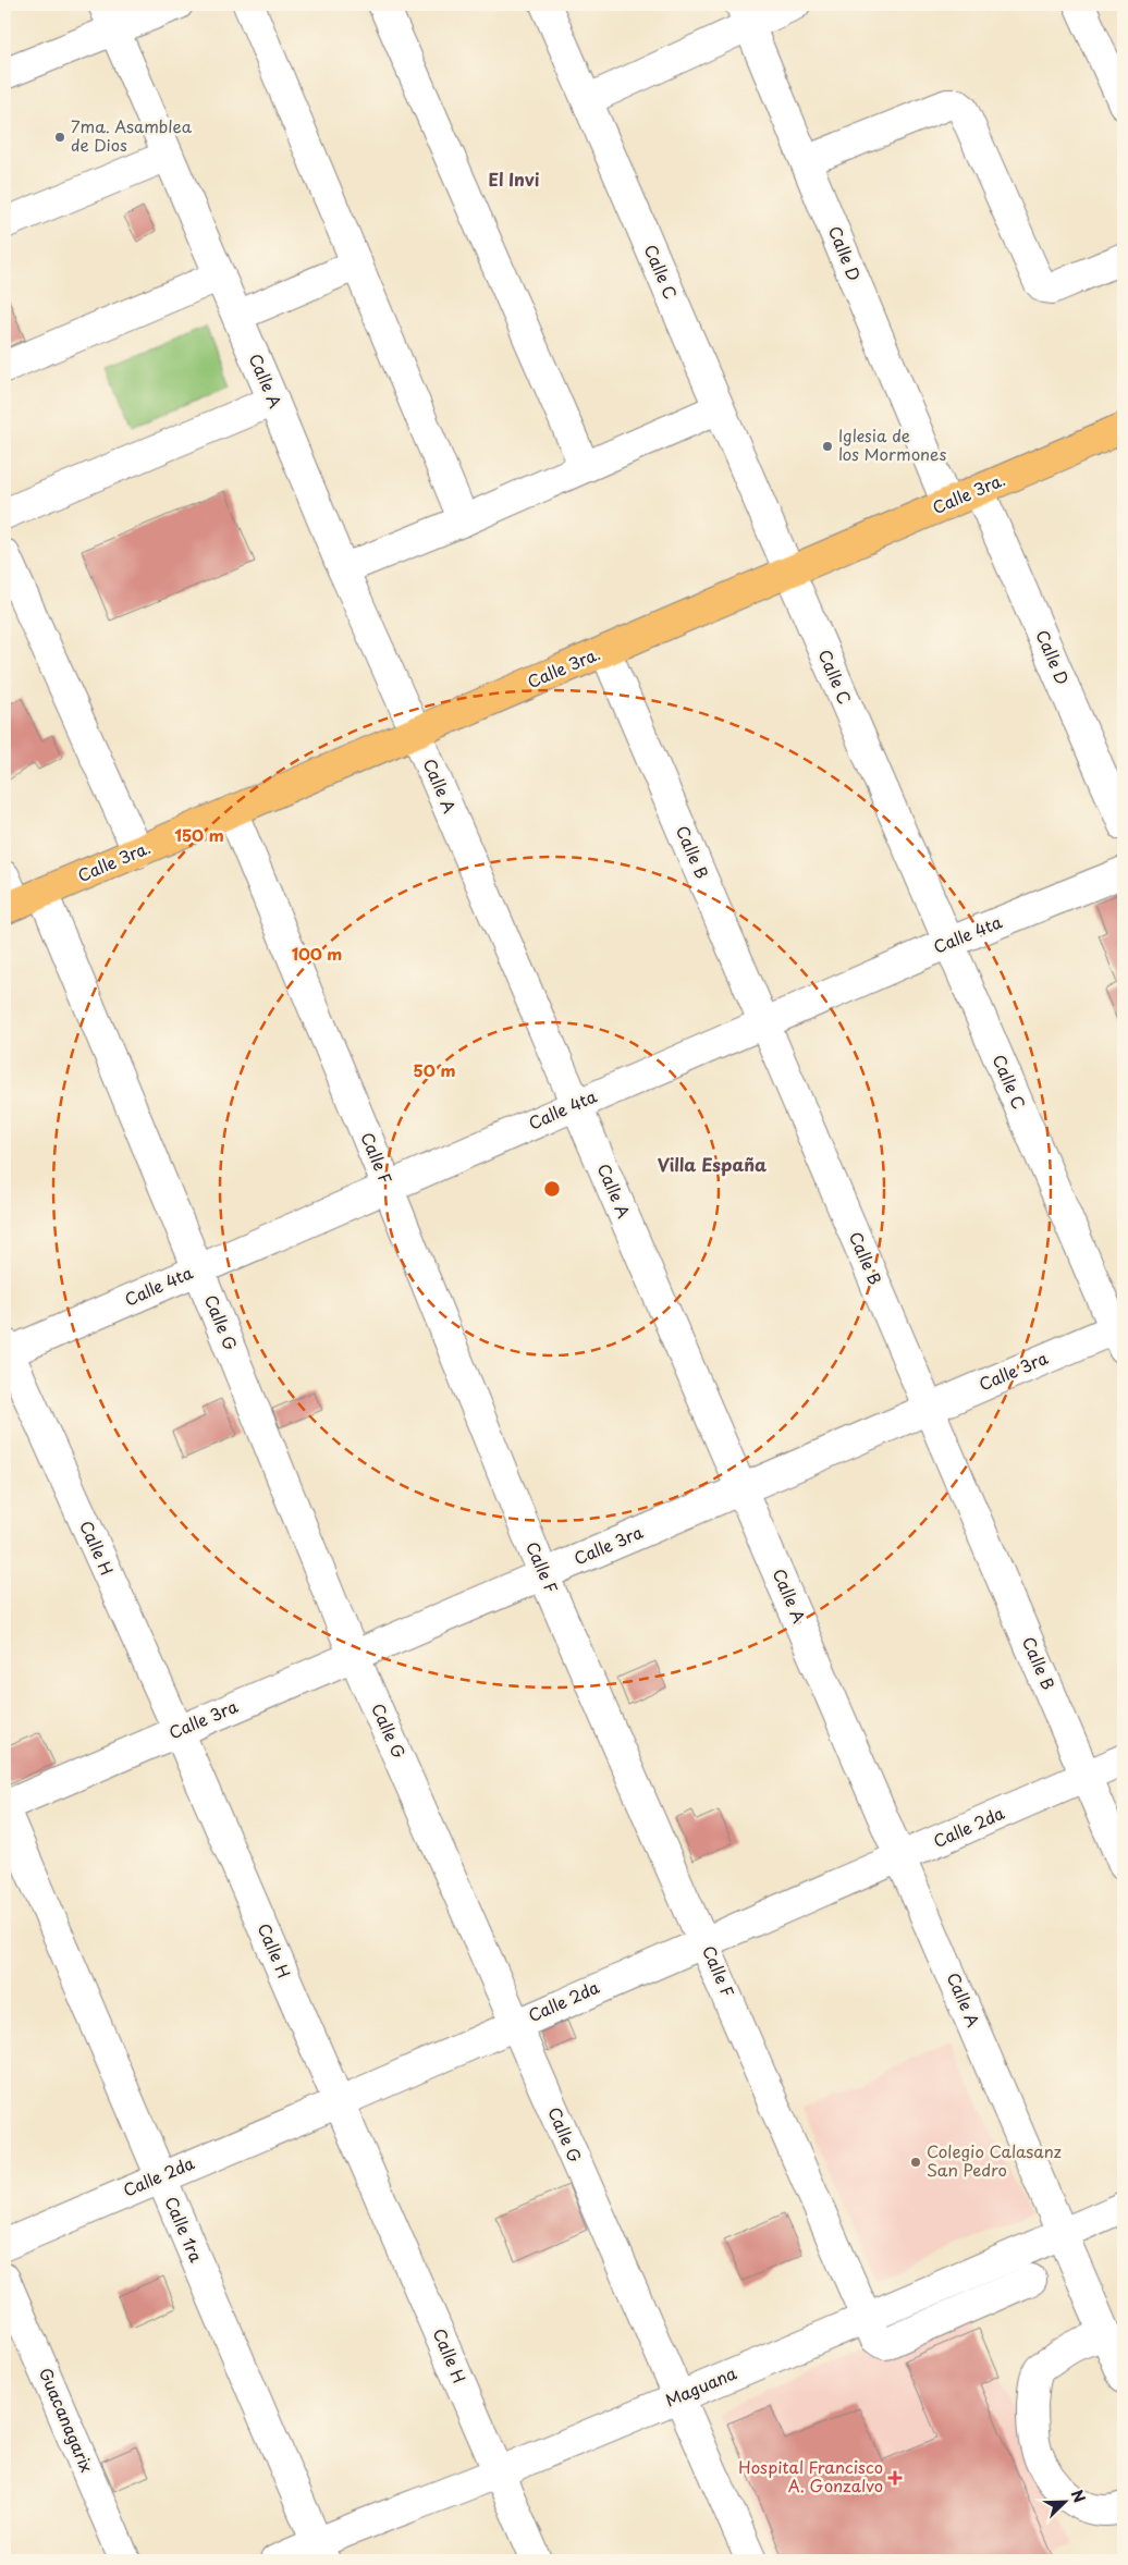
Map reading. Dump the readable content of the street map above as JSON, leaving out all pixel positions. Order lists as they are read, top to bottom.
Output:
{
  "streets": {
    "main road": ["Calle 3ra."],
    "street": [
      "Calle D",
      "Calle C",
      "Calle A",
      "Calle B",
      "Calle 4ta",
      "Calle F",
      "Calle G",
      "Calle 3ra",
      "Calle H",
      "Calle 2da",
      "Calle 1ra",
      "Maguana",
      "Guacanagarix"
    ]
  },
  "crossings": [
    ["Calle D", "Calle 3ra."],
    ["Calle C", "Calle 3ra."],
    ["Calle C", "Calle 4ta"],
    ["Calle C", "Calle 3ra"],
    ["Calle A", "Calle 3ra."],
    ["Calle A", "Calle 4ta"],
    ["Calle A", "Calle 3ra"],
    ["Calle A", "Calle 2da"],
    ["Calle A", "Maguana"],
    ["Calle 3ra.", "Calle B"],
    ["Calle 3ra.", "Calle F"],
    ["Calle 3ra.", "Calle G"],
    ["Calle B", "Calle 4ta"],
    ["Calle B", "Calle 3ra"],
    ["Calle B", "Calle 2da"],
    ["Calle 4ta", "Calle F"],
    ["Calle 4ta", "Calle G"],
    ["Calle 4ta", "Calle H"],
    ["Calle F", "Calle 3ra"],
    ["Calle F", "Calle 2da"],
    ["Calle F", "Maguana"],
    ["Calle G", "Calle 3ra"],
    ["Calle G", "Calle 2da"],
    ["Calle G", "Maguana"],
    ["Calle 3ra", "Calle H"],
    ["Calle 3ra", "Calle 1ra"],
    ["Calle H", "Calle 2da"],
    ["Calle H", "Maguana"],
    ["Calle 2da", "Calle 1ra"],
    ["Calle 1ra", "Maguana"]
  ],
  "districts": ["El Invi", "Villa España"],
  "places": {
    "other": ["7ma. Asamblea de Dios", "Iglesia de los Mormones", "Colegio Calasanz San Pedro"],
    "health": ["Hospital Francisco A. Gonzalvo"]
  },
  "north": "top right",
  "rings": ["150 m", "100 m", "50 m"]
}
